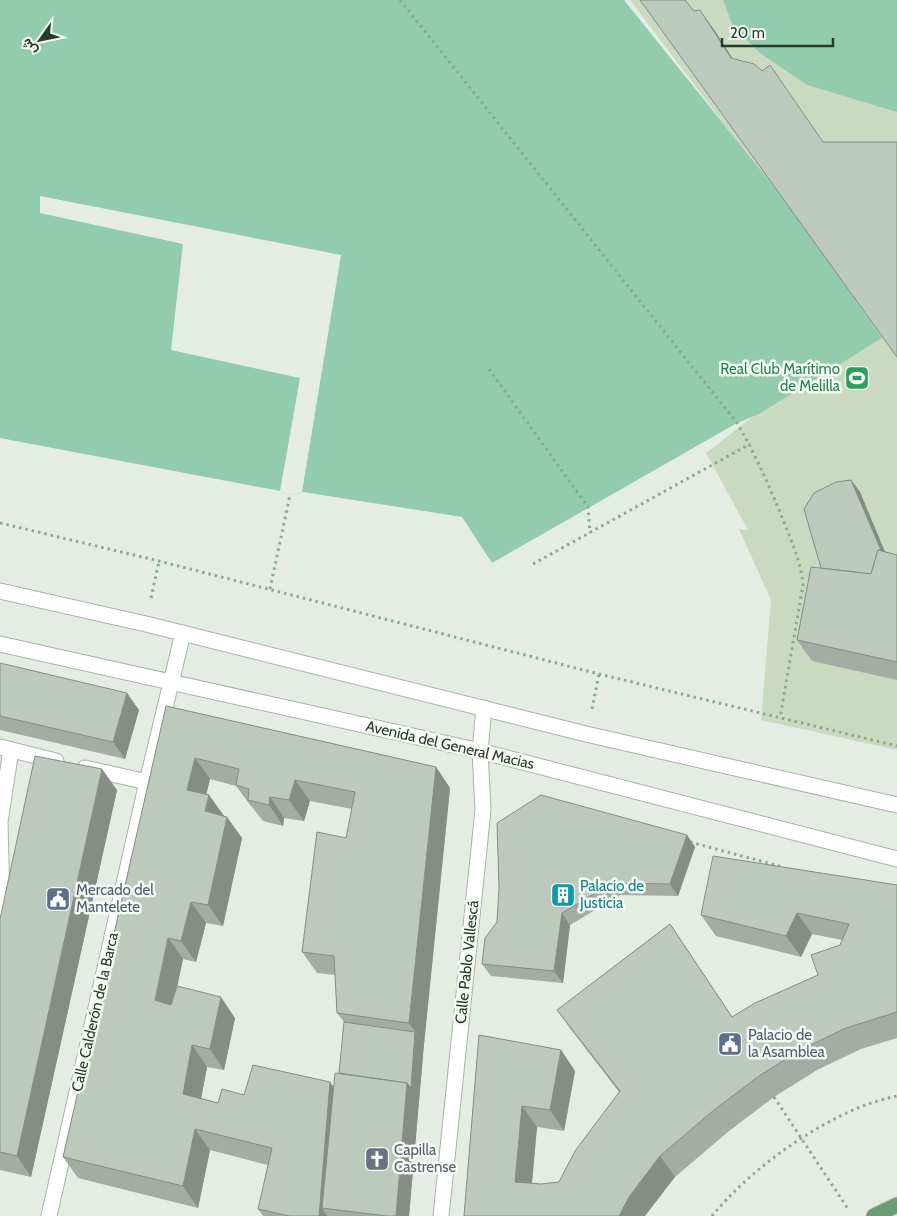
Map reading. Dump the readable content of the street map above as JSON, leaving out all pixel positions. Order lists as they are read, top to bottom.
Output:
{
  "streets": {
    "street": ["Avenida del General Macias", "Calle Pablo Vallescá", "Calle Calderón de la Barca"]
  },
  "crossings": [
    ["Avenida del General Macias", "Calle Pablo Vallescá"],
    ["Avenida del General Macias", "Calle Calderón de la Barca"]
  ],
  "places": {
    "sports": ["Real Club Marítimo de Melilla"],
    "building": ["Palacio de Justicia"],
    "public building": ["Mercado del Mantelete", "Palacio de la Asamblea"],
    "church": ["Capilla Castrense"]
  },
  "scale_bar": "20 m",
  "north": "bottom left"
}
